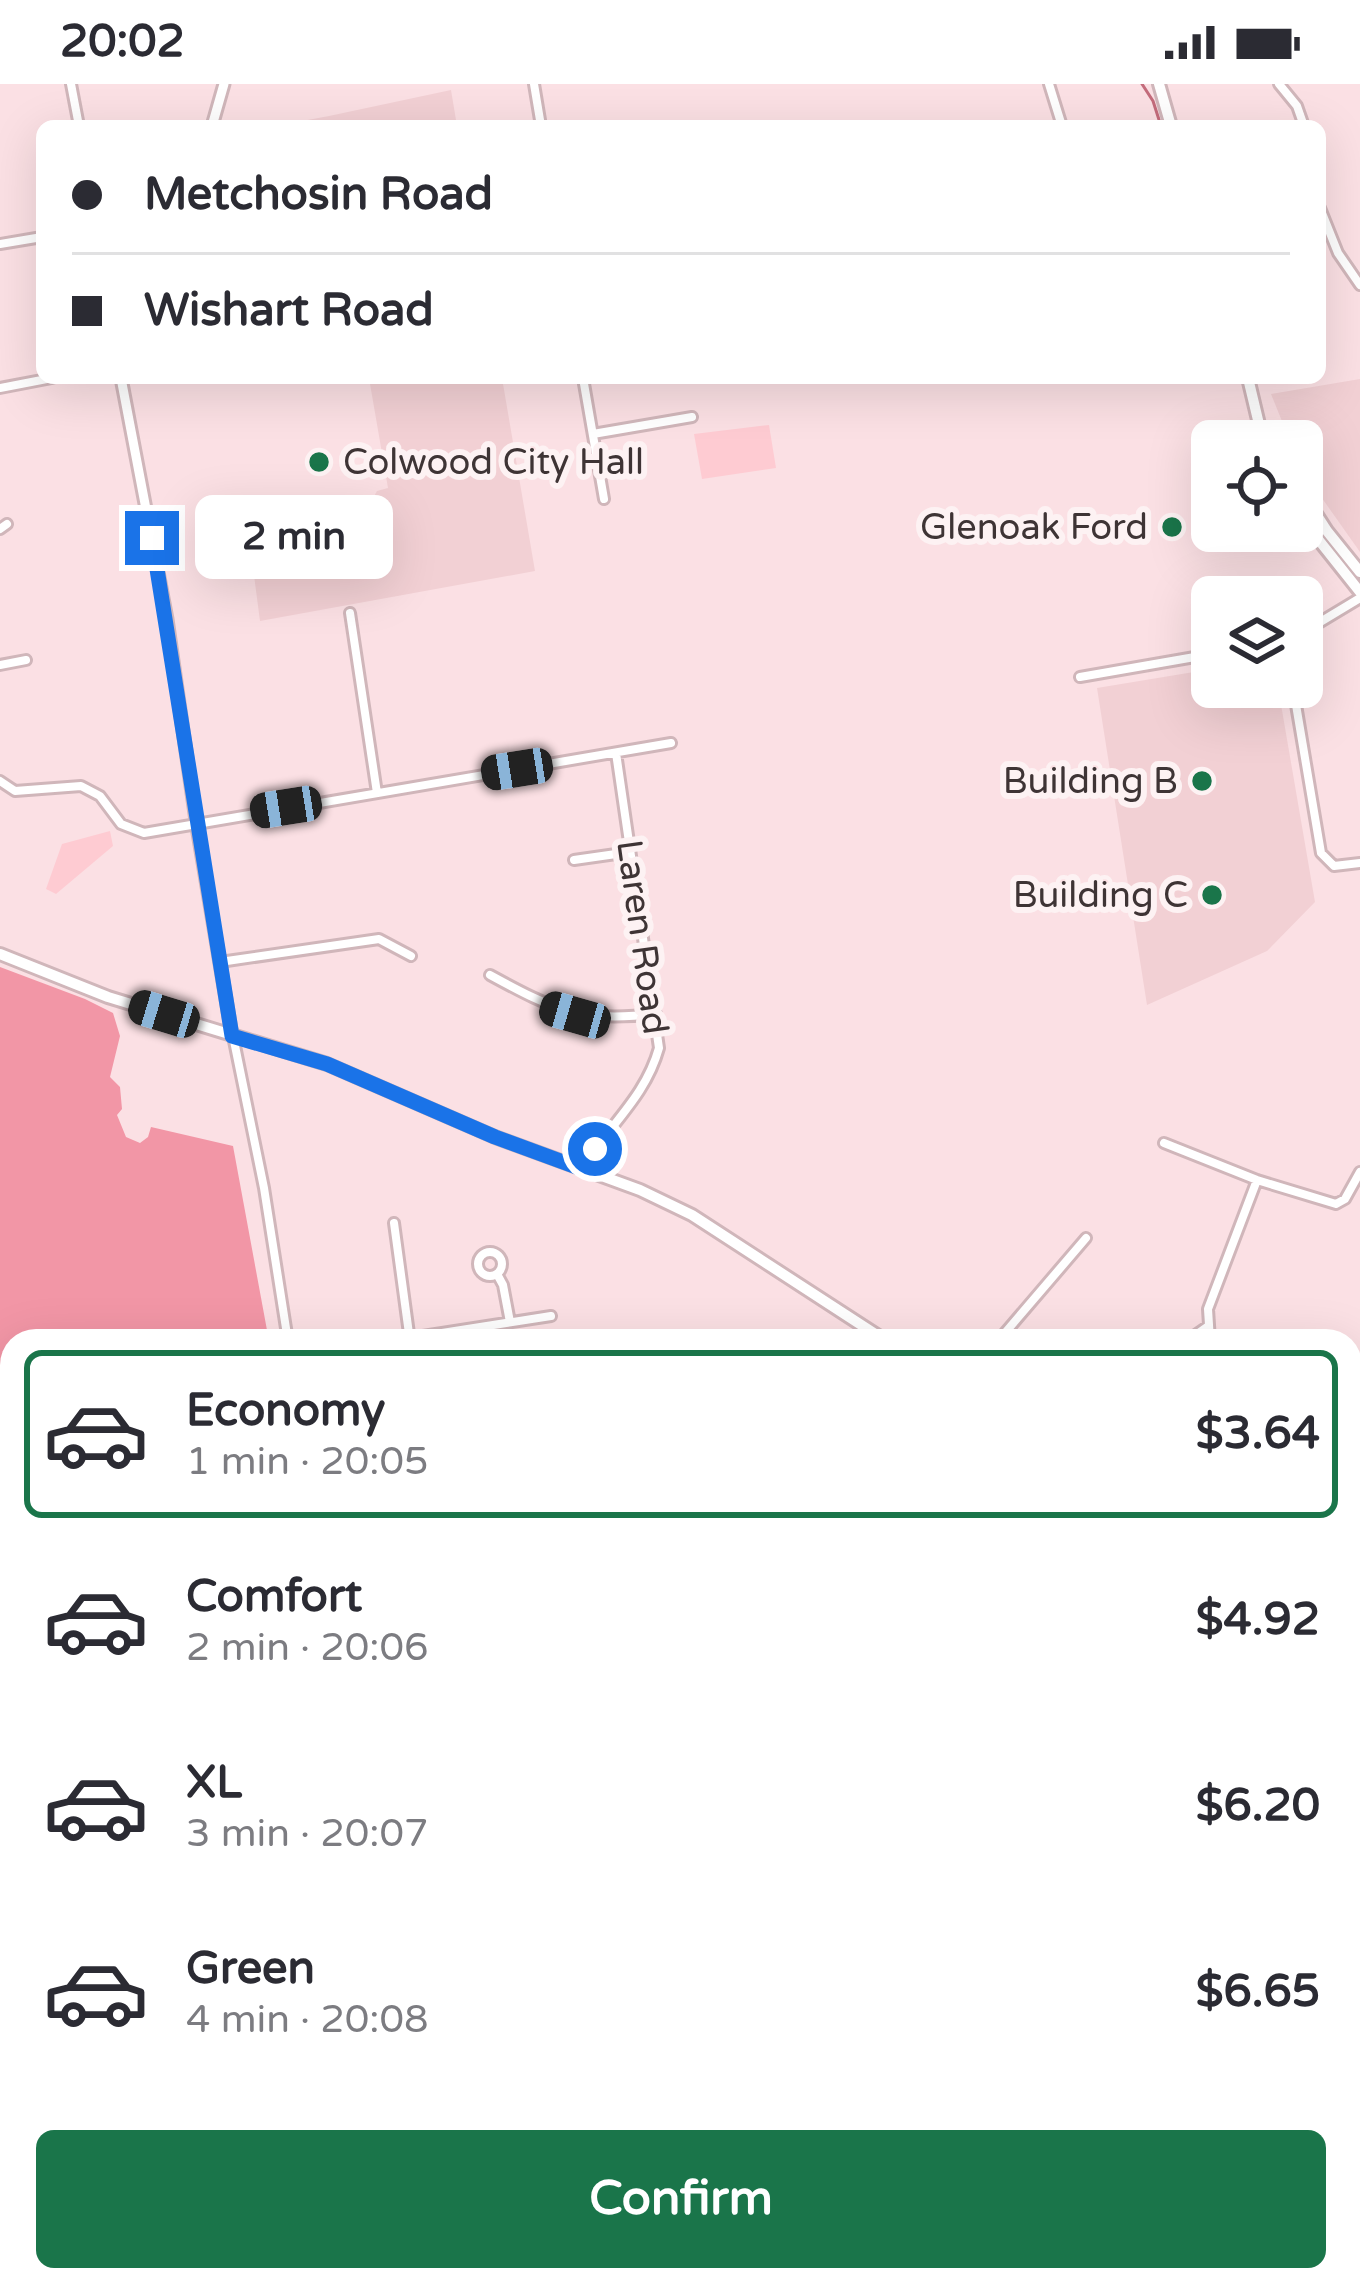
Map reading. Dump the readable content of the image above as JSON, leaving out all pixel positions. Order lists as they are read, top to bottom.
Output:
{
  "streets": {
    "street": ["Laren Road"]
  },
  "places": [
    "Colwood City Hall",
    "Glenoak Ford",
    "Building B",
    "Building C"
  ],
  "page": {
    "status": "20:02",
    "banner": ["Metchosin Road", "Wishart Road"],
    "bubble": "2 min",
    "list": [
      {
        "name": "Economy",
        "note": "1 min · 20:05",
        "value": "$3.64"
      },
      {
        "name": "Comfort",
        "note": "2 min · 20:06",
        "value": "$4.92"
      },
      {
        "name": "XL",
        "note": "3 min · 20:07",
        "value": "$6.20"
      },
      {
        "name": "Green",
        "note": "4 min · 20:08",
        "value": "$6.65"
      }
    ],
    "buttons": "Confirm"
  }
}
